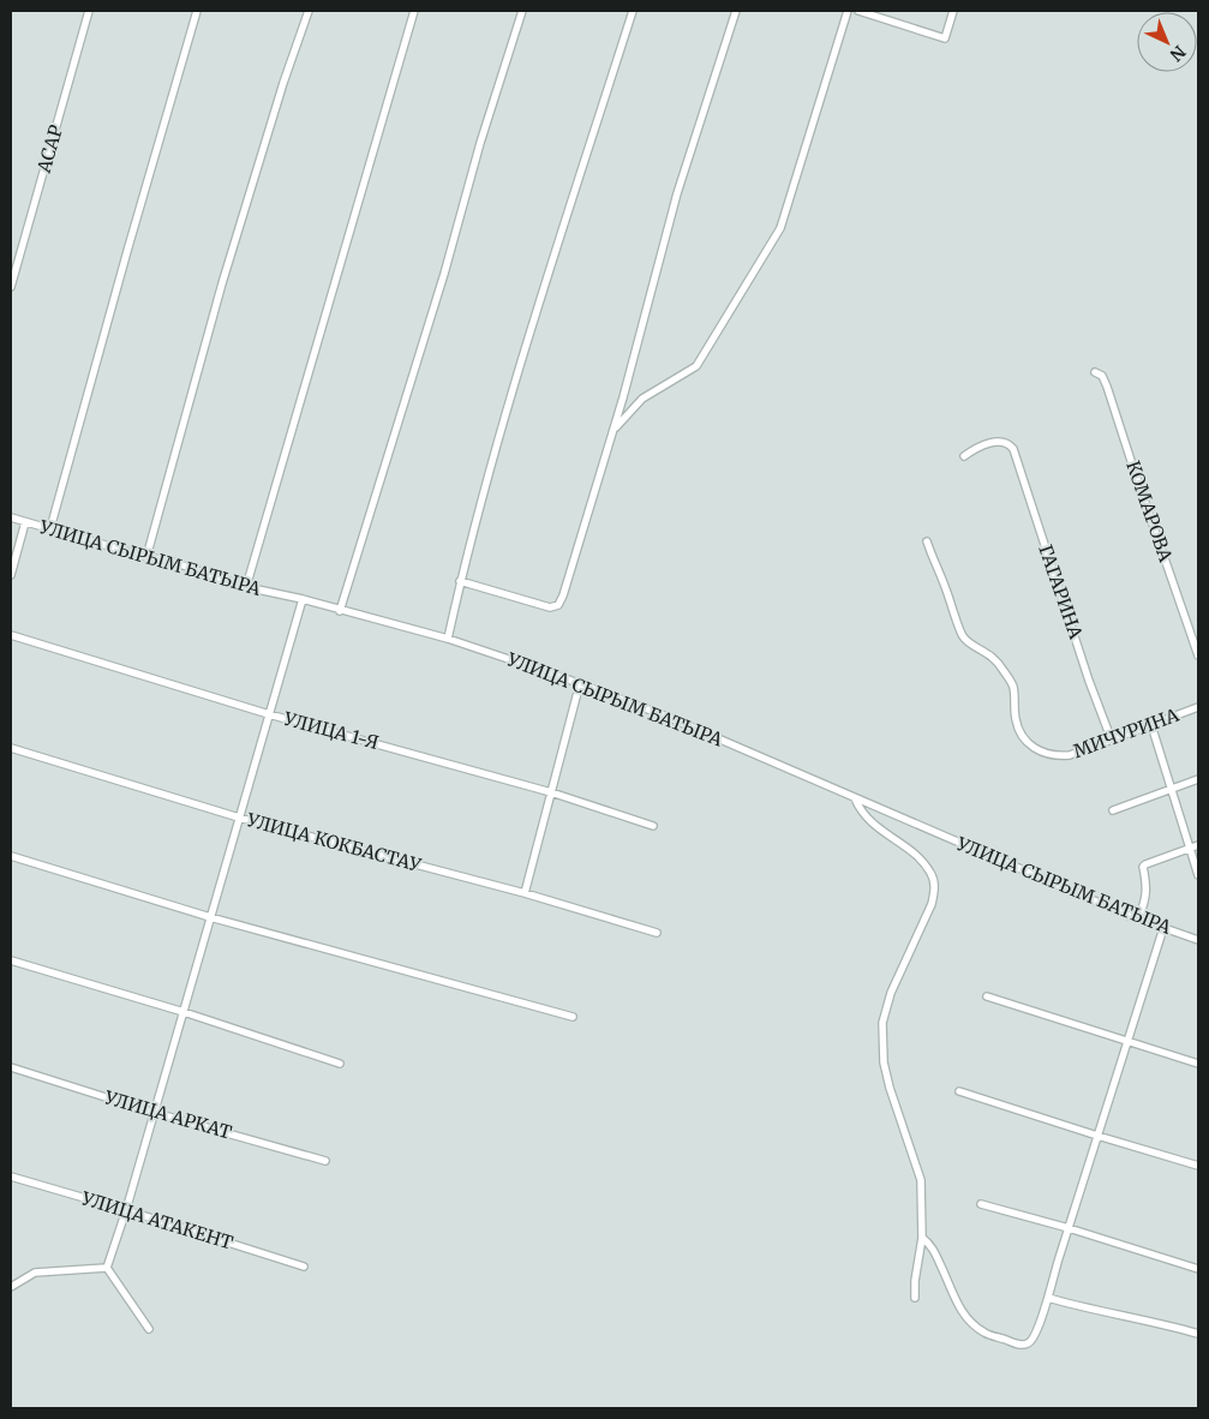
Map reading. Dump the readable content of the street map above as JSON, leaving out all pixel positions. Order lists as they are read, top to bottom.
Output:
{
  "streets": {
    "street": [
      "АСАР",
      "КОМАРОВА",
      "УЛИЦА СЫРЫМ БАТЫРА",
      "ГАГАРИНА",
      "УЛИЦА 1-Я",
      "МИЧУРИНА",
      "УЛИЦА КОКБАСТАУ",
      "УЛИЦА АРКАТ",
      "УЛИЦА АТАКЕНТ"
    ]
  },
  "crossings": [
    ["ГАГАРИНА", "МИЧУРИНА"]
  ],
  "north": "bottom right"
}
